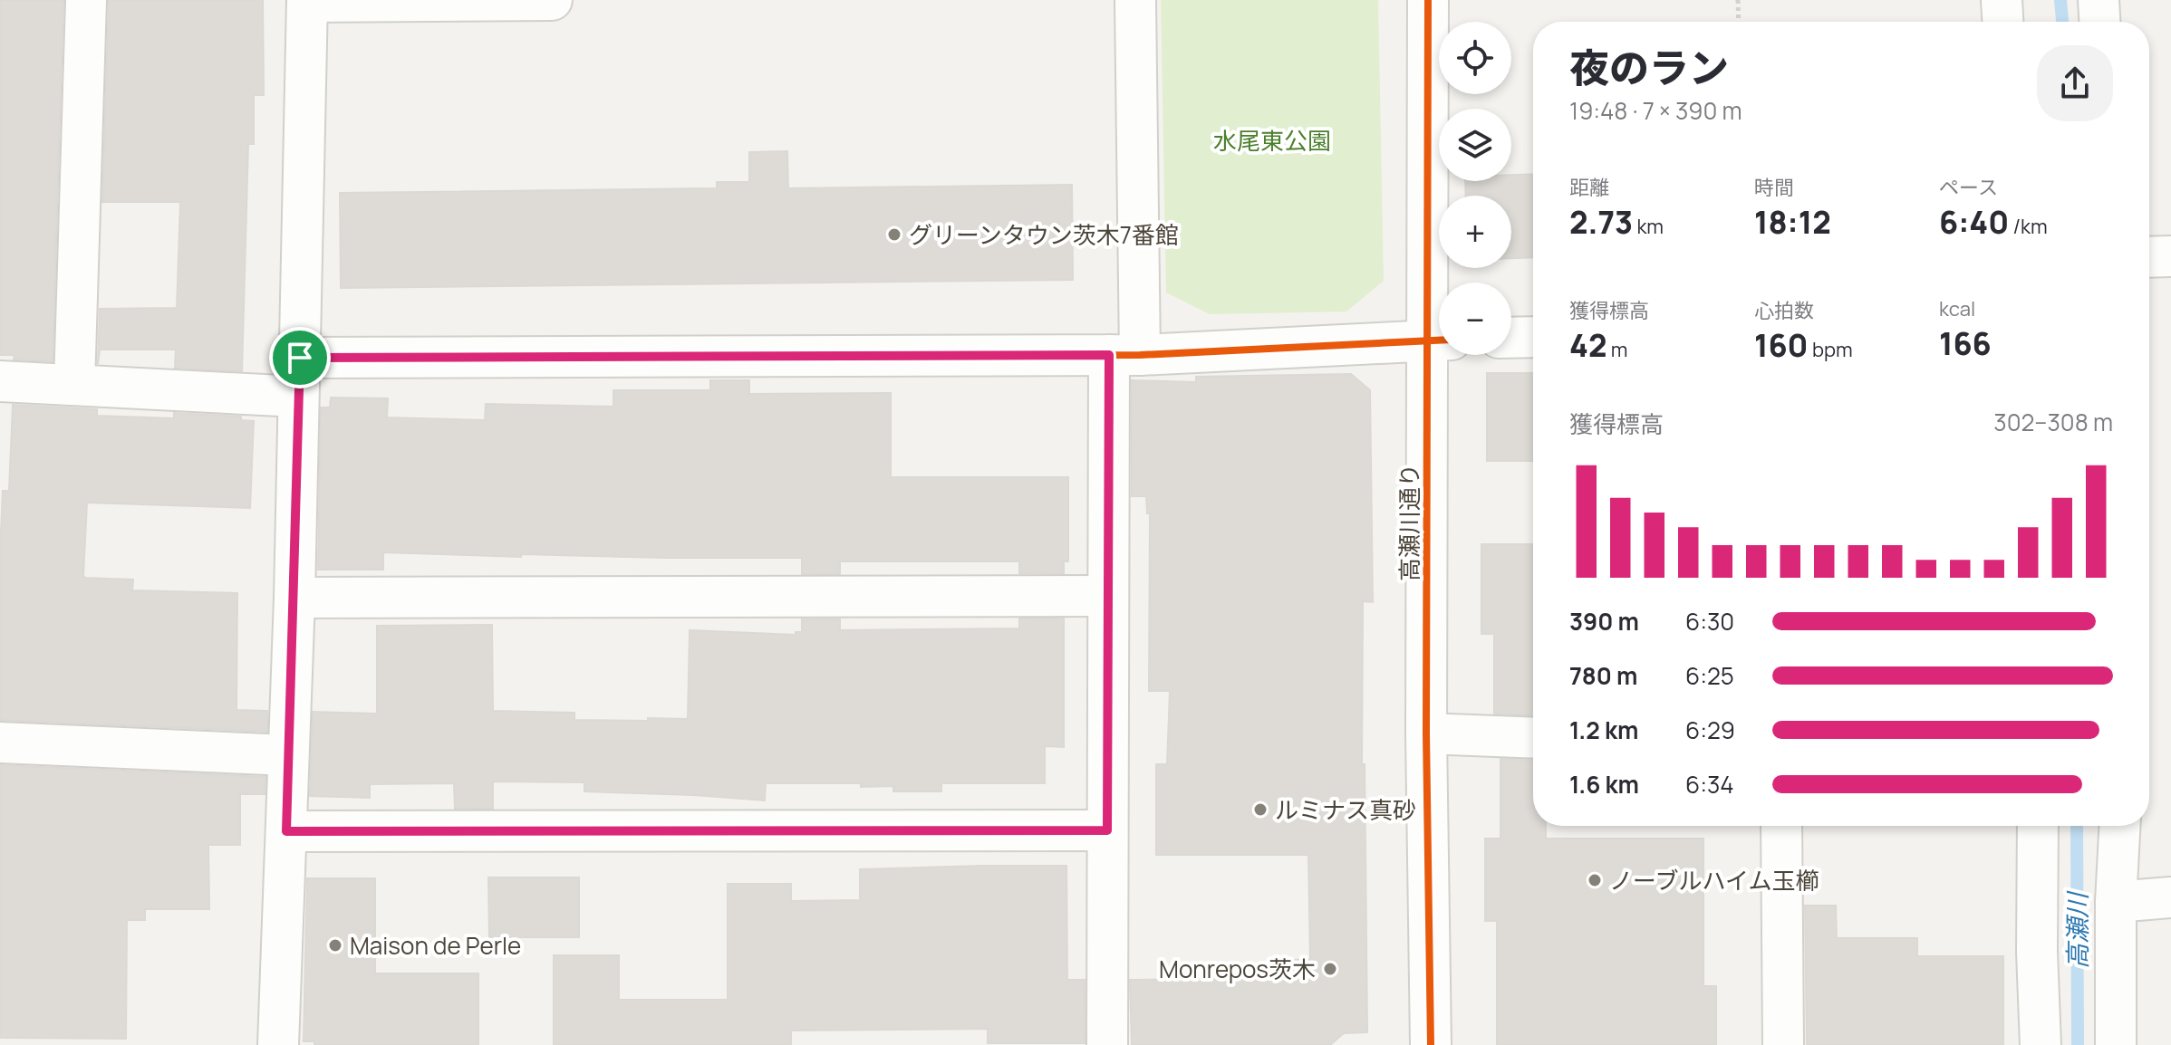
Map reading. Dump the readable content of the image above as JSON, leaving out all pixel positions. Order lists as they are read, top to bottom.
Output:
{
  "streets": {
    "street": ["高瀬川通り"]
  },
  "water": ["高瀬川"],
  "parks": ["水尾東公園"],
  "places": [
    "グリーンタウン茨木7番館",
    "ルミナス真砂",
    "ノーブルハイム玉櫛",
    "Maison de Perle",
    "Monrepos茨木"
  ],
  "page": {
    "map_buttons": ["+", "−"],
    "heading": ["夜のラン", "19:48 · 7 × 390 m"],
    "stats": [
      ["距離", "2.73 km"],
      ["時間", "18:12"],
      ["ペース", "6:40 /km"],
      ["獲得標高", "42 m"],
      ["心拍数", "160 bpm"],
      ["kcal", "166"]
    ],
    "chart": ["獲得標高", "302–308 m"],
    "list": [
      {
        "name": "390 m",
        "note": "6:30"
      },
      {
        "name": "780 m",
        "note": "6:25"
      },
      {
        "name": "1.2 km",
        "note": "6:29"
      },
      {
        "name": "1.6 km",
        "note": "6:34"
      }
    ]
  }
}
